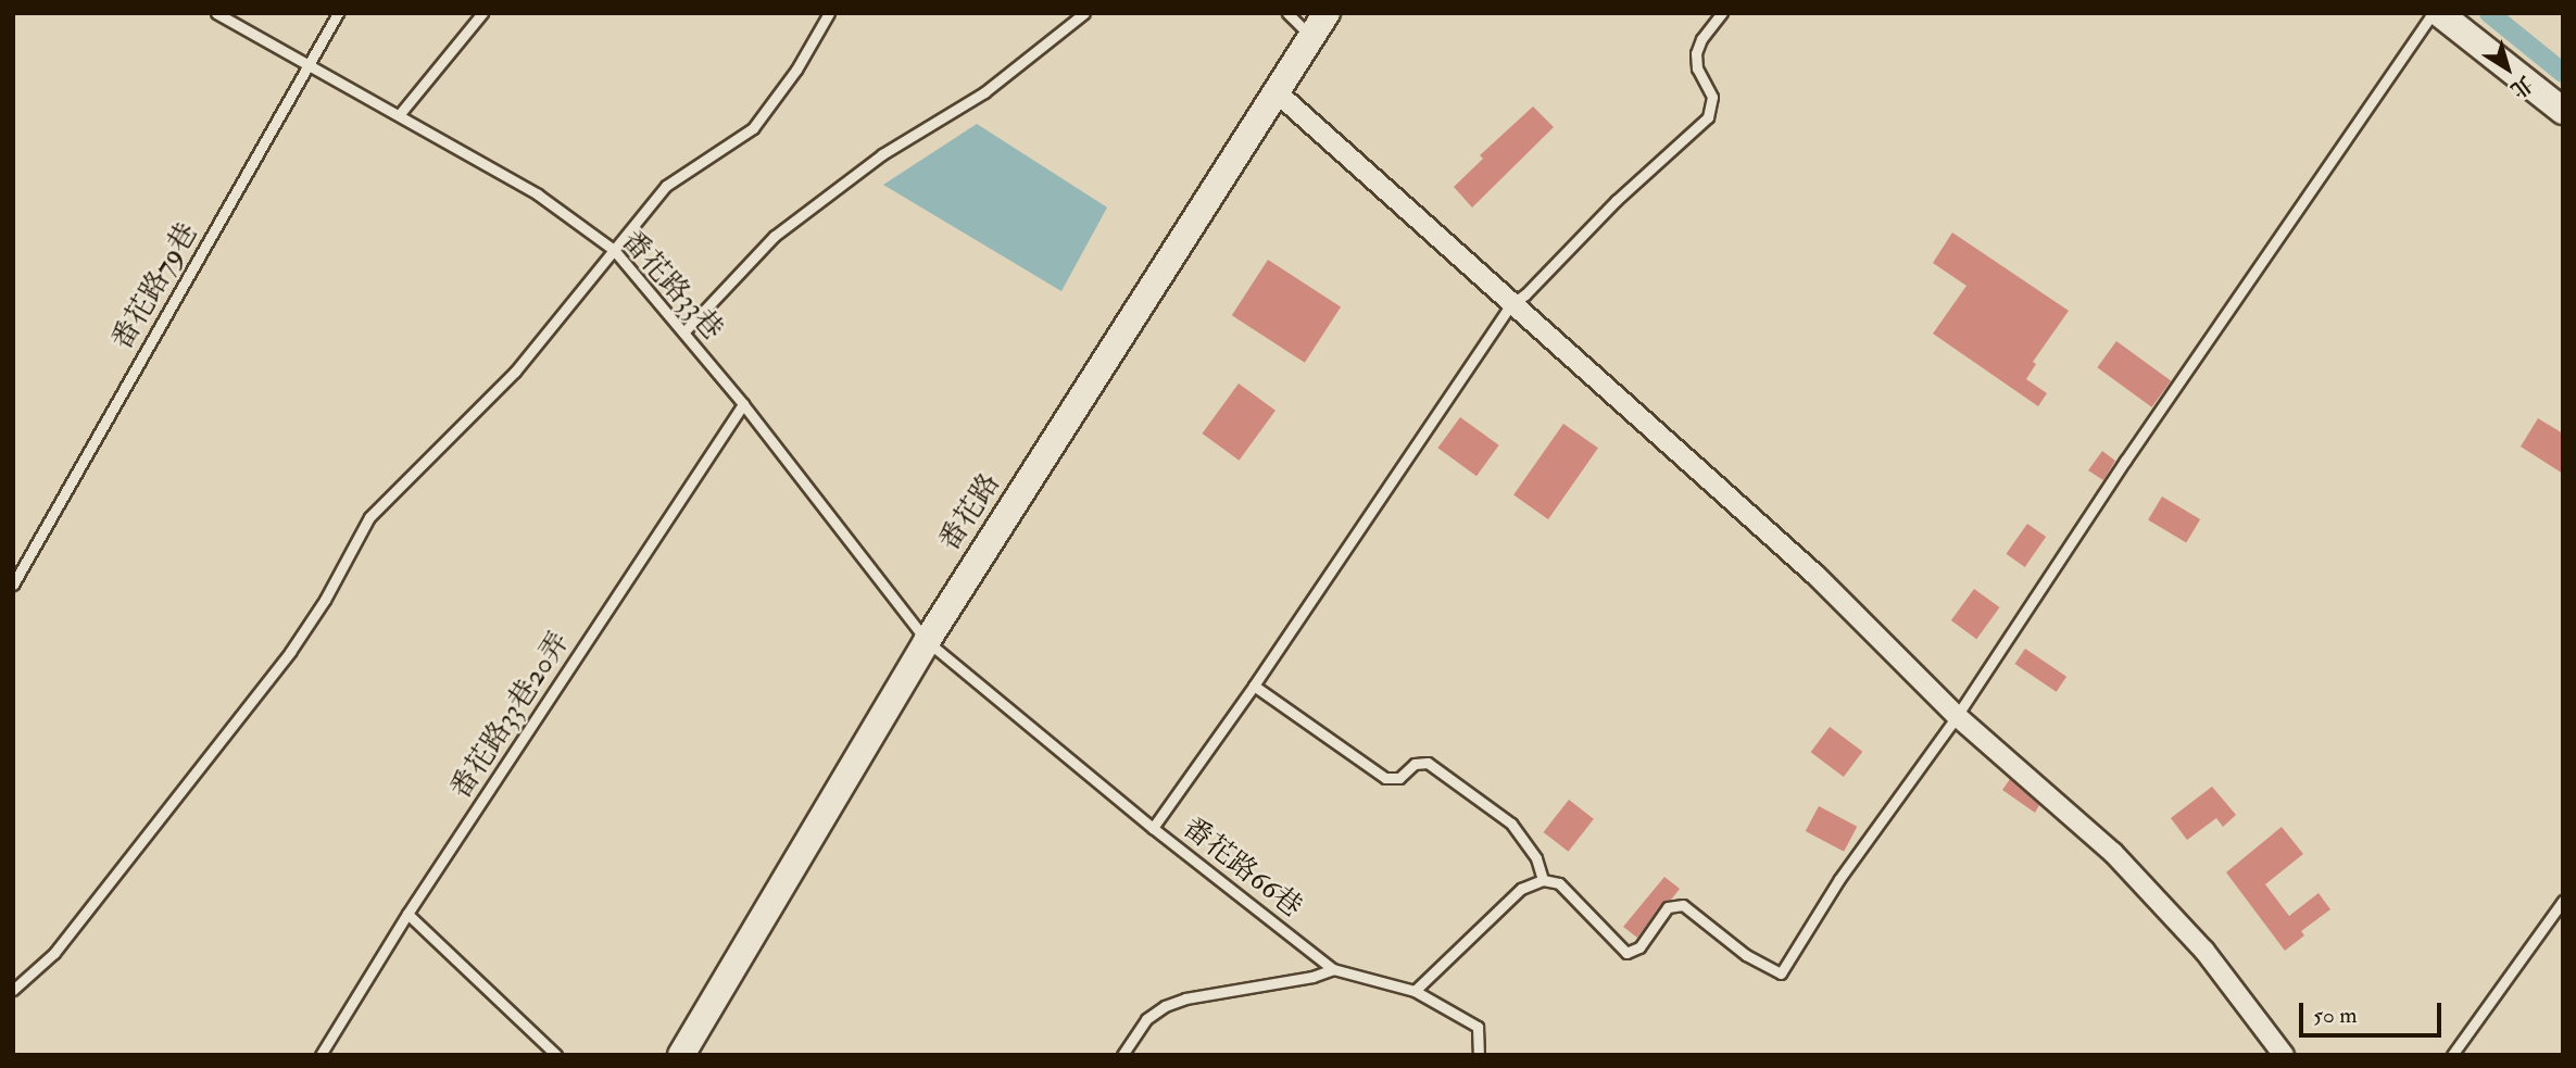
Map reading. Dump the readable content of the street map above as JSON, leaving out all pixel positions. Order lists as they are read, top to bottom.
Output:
{
  "streets": {
    "main road": ["番花路"],
    "lane": [
      "番花路33巷",
      "番花路79巷",
      "番花路33巷20弄",
      "番花路66巷"
    ]
  },
  "crossings": [
    ["番花路33巷", "番花路79巷"],
    ["番花路33巷", "番花路"],
    ["番花路33巷", "番花路33巷20弄"],
    ["番花路33巷", "番花路66巷"],
    ["番花路", "番花路66巷"]
  ],
  "scale_bar": "50 m",
  "north": "bottom right"
}
